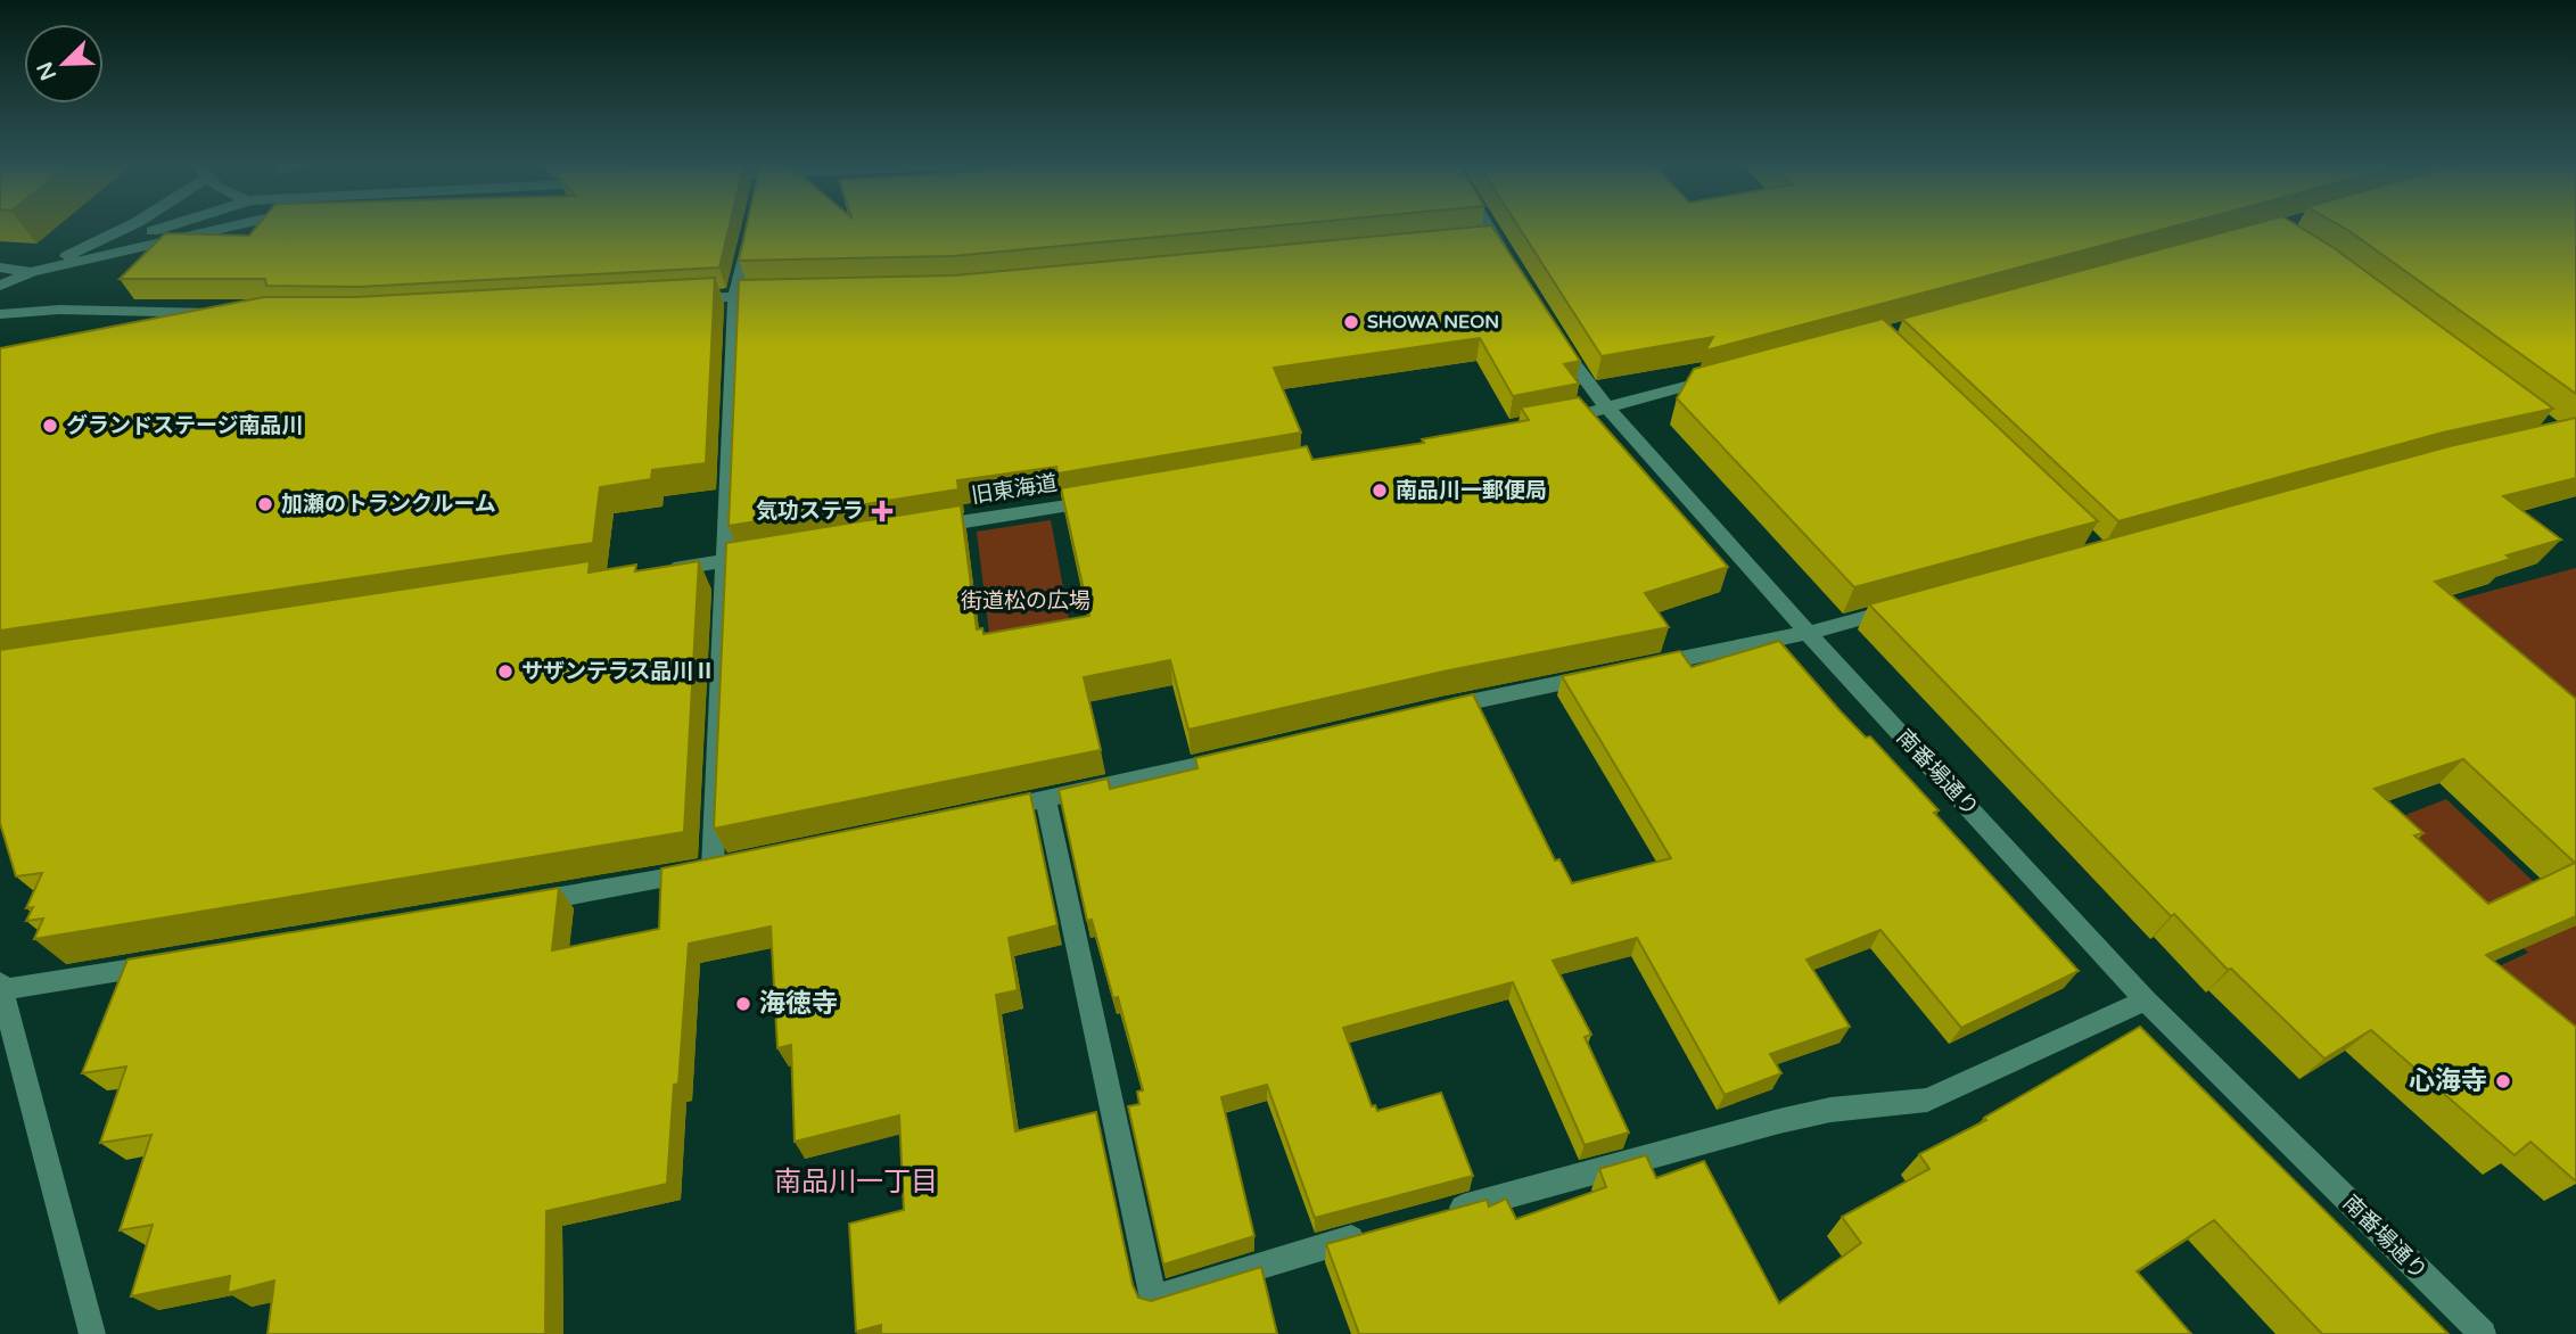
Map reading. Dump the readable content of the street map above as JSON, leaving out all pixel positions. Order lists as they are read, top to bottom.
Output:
{
  "streets": {
    "street": ["旧東海道", "南番場通り"]
  },
  "districts": ["南品川一丁目"],
  "parks": ["街道松の広場"],
  "places": {
    "other": [
      "SHOWA NEON",
      "グランドステージ南品川",
      "南品川一郵便局",
      "加瀬のトランクルーム",
      "サザンテラス品川Ⅱ",
      "海徳寺",
      "心海寺"
    ],
    "health": ["気功ステラ"]
  },
  "north": "bottom left"
}
